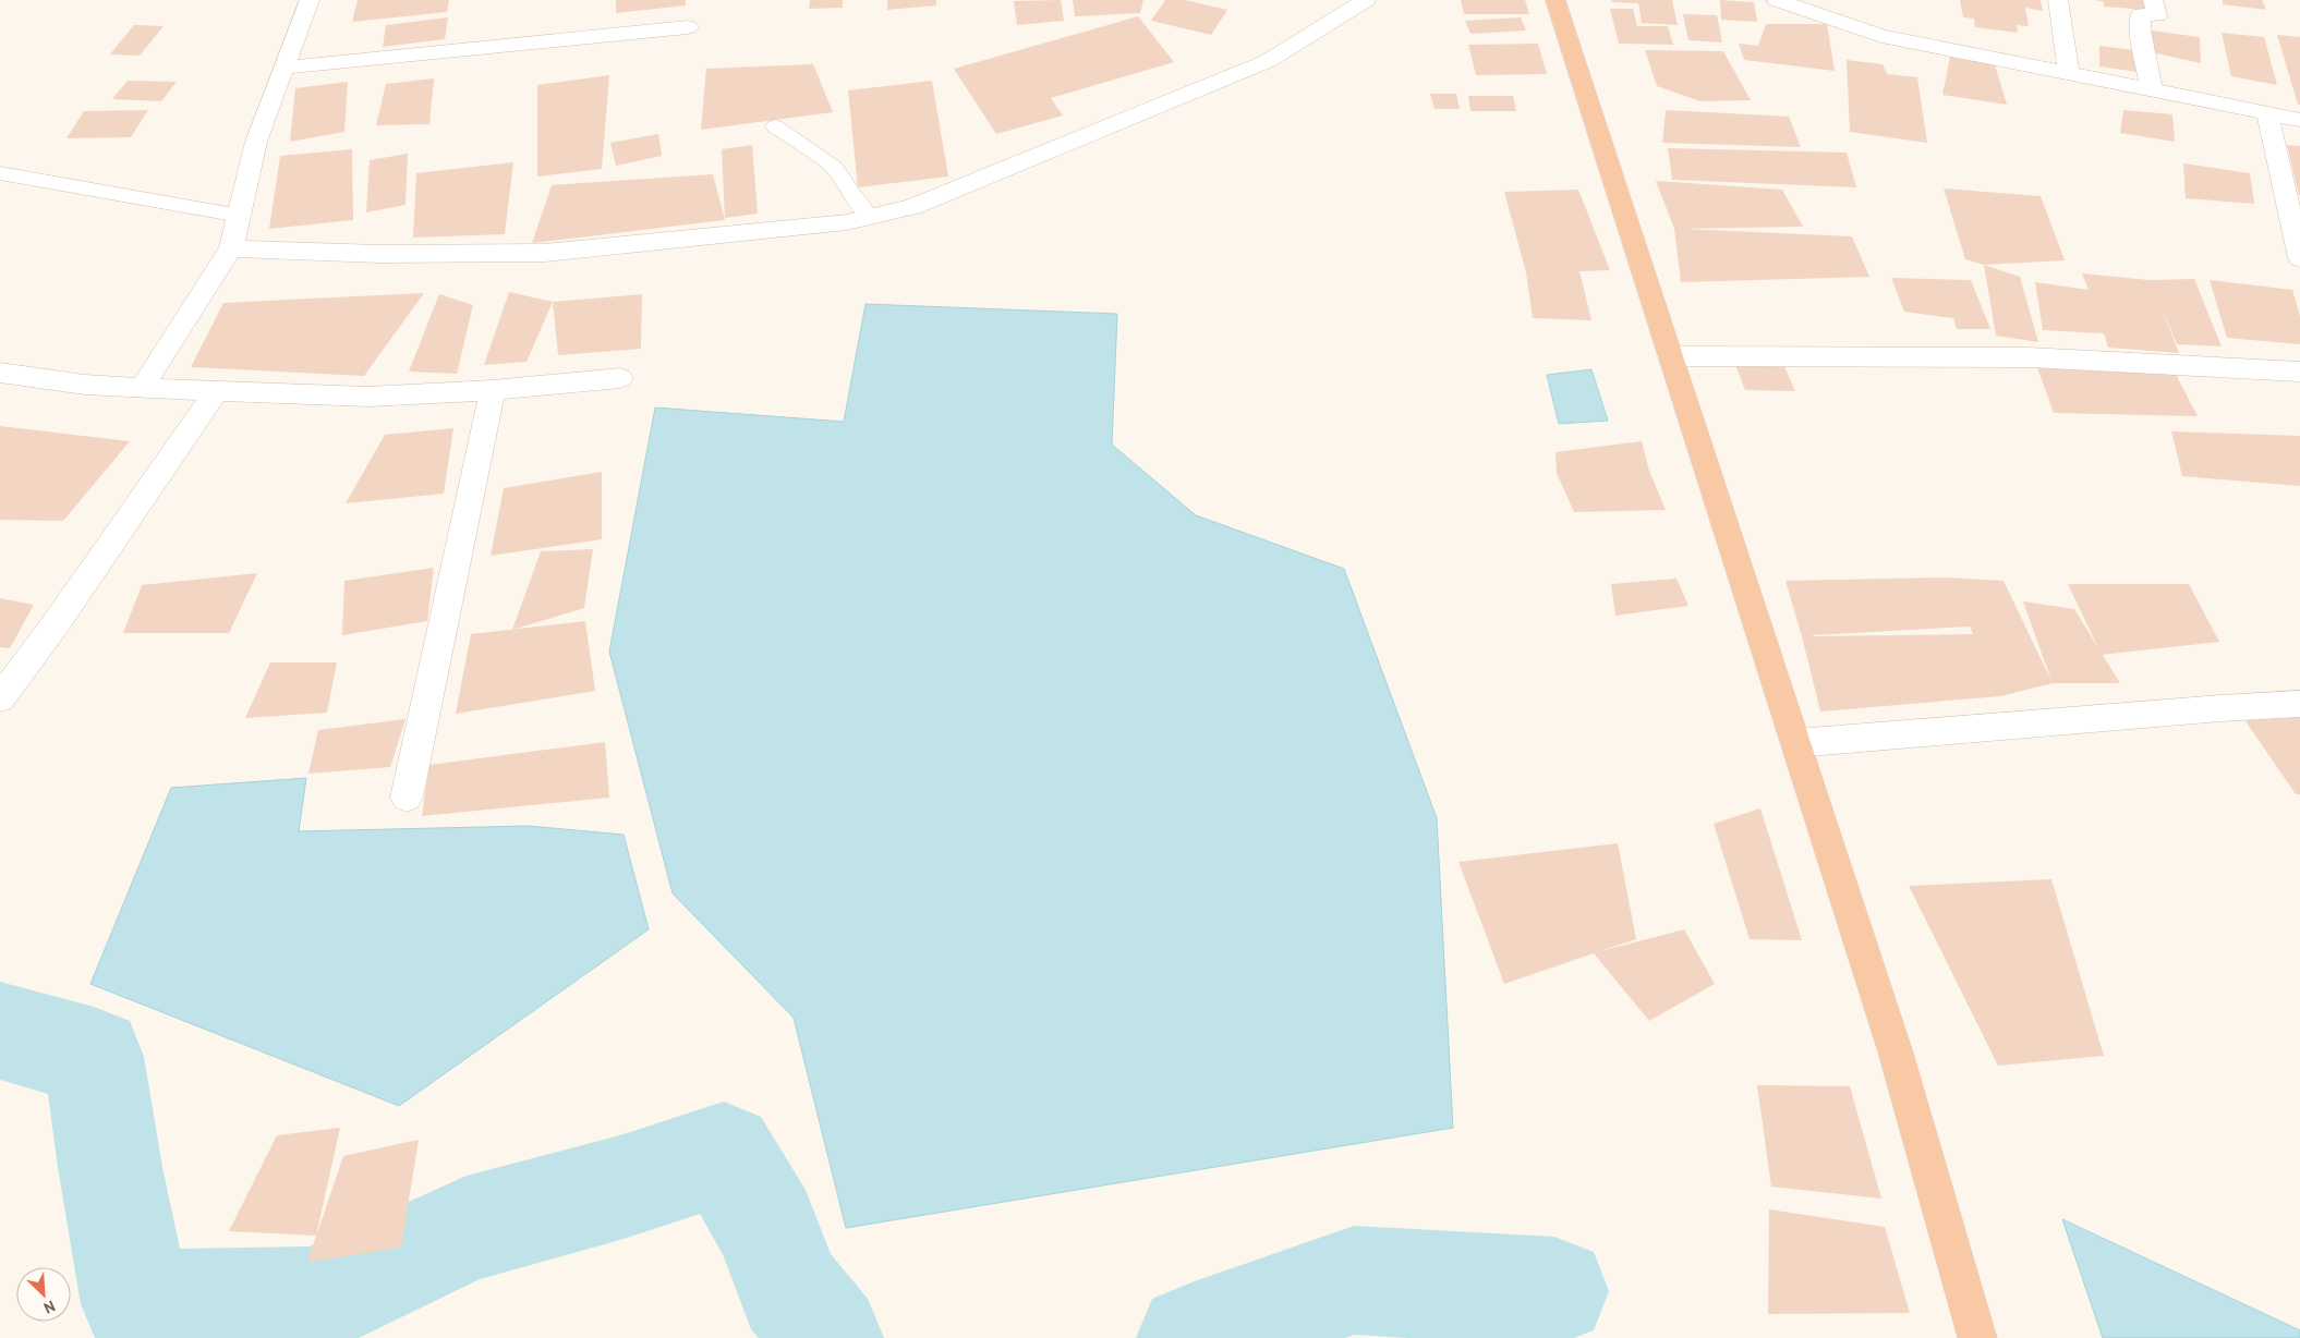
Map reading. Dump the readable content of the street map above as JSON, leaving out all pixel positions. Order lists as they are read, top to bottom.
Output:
{
  "north": "bottom right"
}
